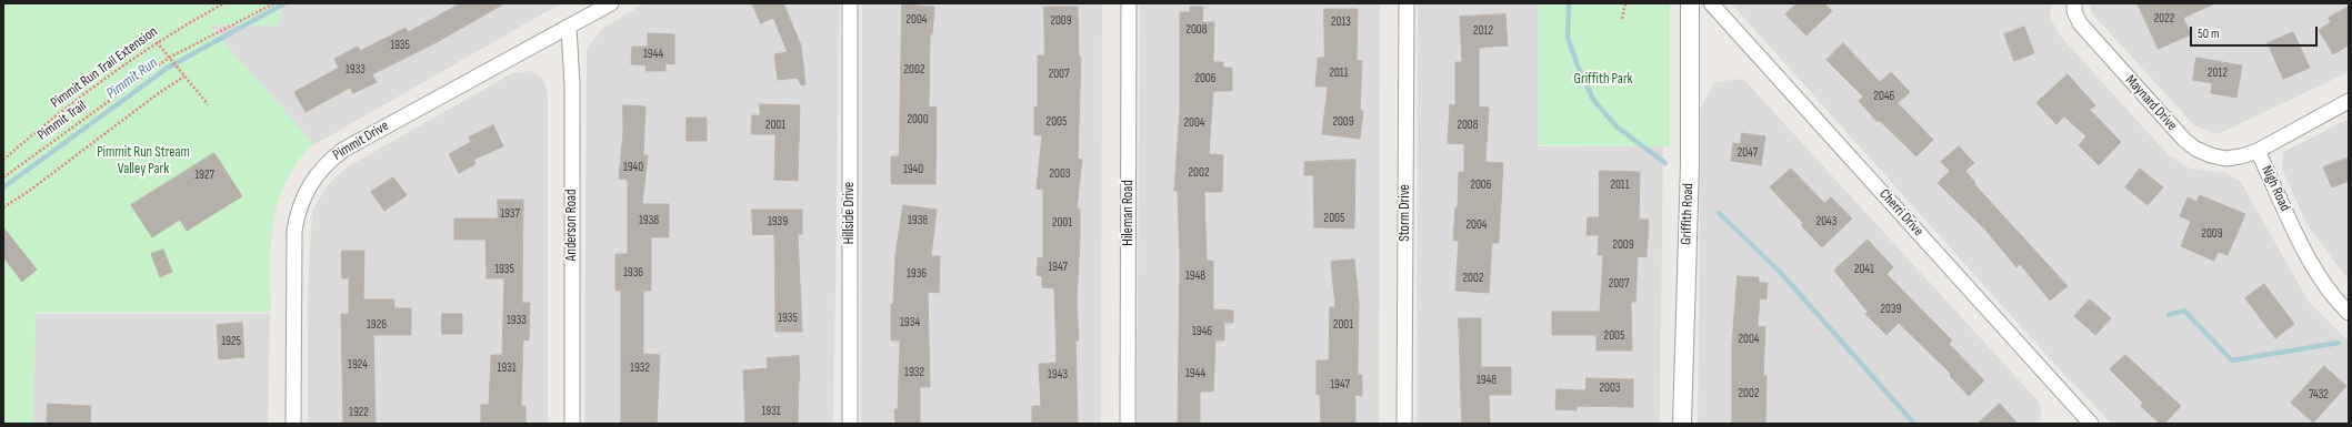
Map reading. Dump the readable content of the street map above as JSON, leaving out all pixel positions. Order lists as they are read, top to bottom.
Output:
{
  "streets": {
    "street": [
      "Maynard Drive",
      "Pimmit Drive",
      "Nigh Road",
      "Hillside Drive",
      "Hileman Road",
      "Storm Drive",
      "Cherri Drive",
      "Griffith Road",
      "Anderson Road"
    ],
    "path": ["Pimmit Run Trail Extension", "Pimmit Trail"]
  },
  "crossings": [
    ["Maynard Drive", "Nigh Road"],
    ["Pimmit Drive", "Anderson Road"]
  ],
  "water": ["Pimmit Run"],
  "parks": ["Griffith Park", "Pimmit Run Stream Valley Park"],
  "house_numbers": [
    "2022",
    "2004",
    "2009",
    "2013",
    "2008",
    "2012",
    "1935",
    "1944",
    "1933",
    "2002",
    "2011",
    "2012",
    "2007",
    "2006",
    "2046",
    "2000",
    "2005",
    "2009",
    "2004",
    "2001",
    "2008",
    "2047",
    "1940",
    "1940",
    "2002",
    "2003",
    "1927",
    "2006",
    "2011",
    "1937",
    "2005",
    "1938",
    "1938",
    "1939",
    "2043",
    "2001",
    "2004",
    "2009",
    "2009",
    "1947",
    "1935",
    "2041",
    "1936",
    "1936",
    "1948",
    "2002",
    "2007",
    "2039",
    "1935",
    "1933",
    "1934",
    "1926",
    "2001",
    "1946",
    "2005",
    "2004",
    "1925",
    "1924",
    "1931",
    "1932",
    "1932",
    "1944",
    "1943",
    "1948",
    "1947",
    "2003",
    "2002",
    "7432",
    "1931",
    "1922"
  ],
  "scale_bar": "50 m"
}
